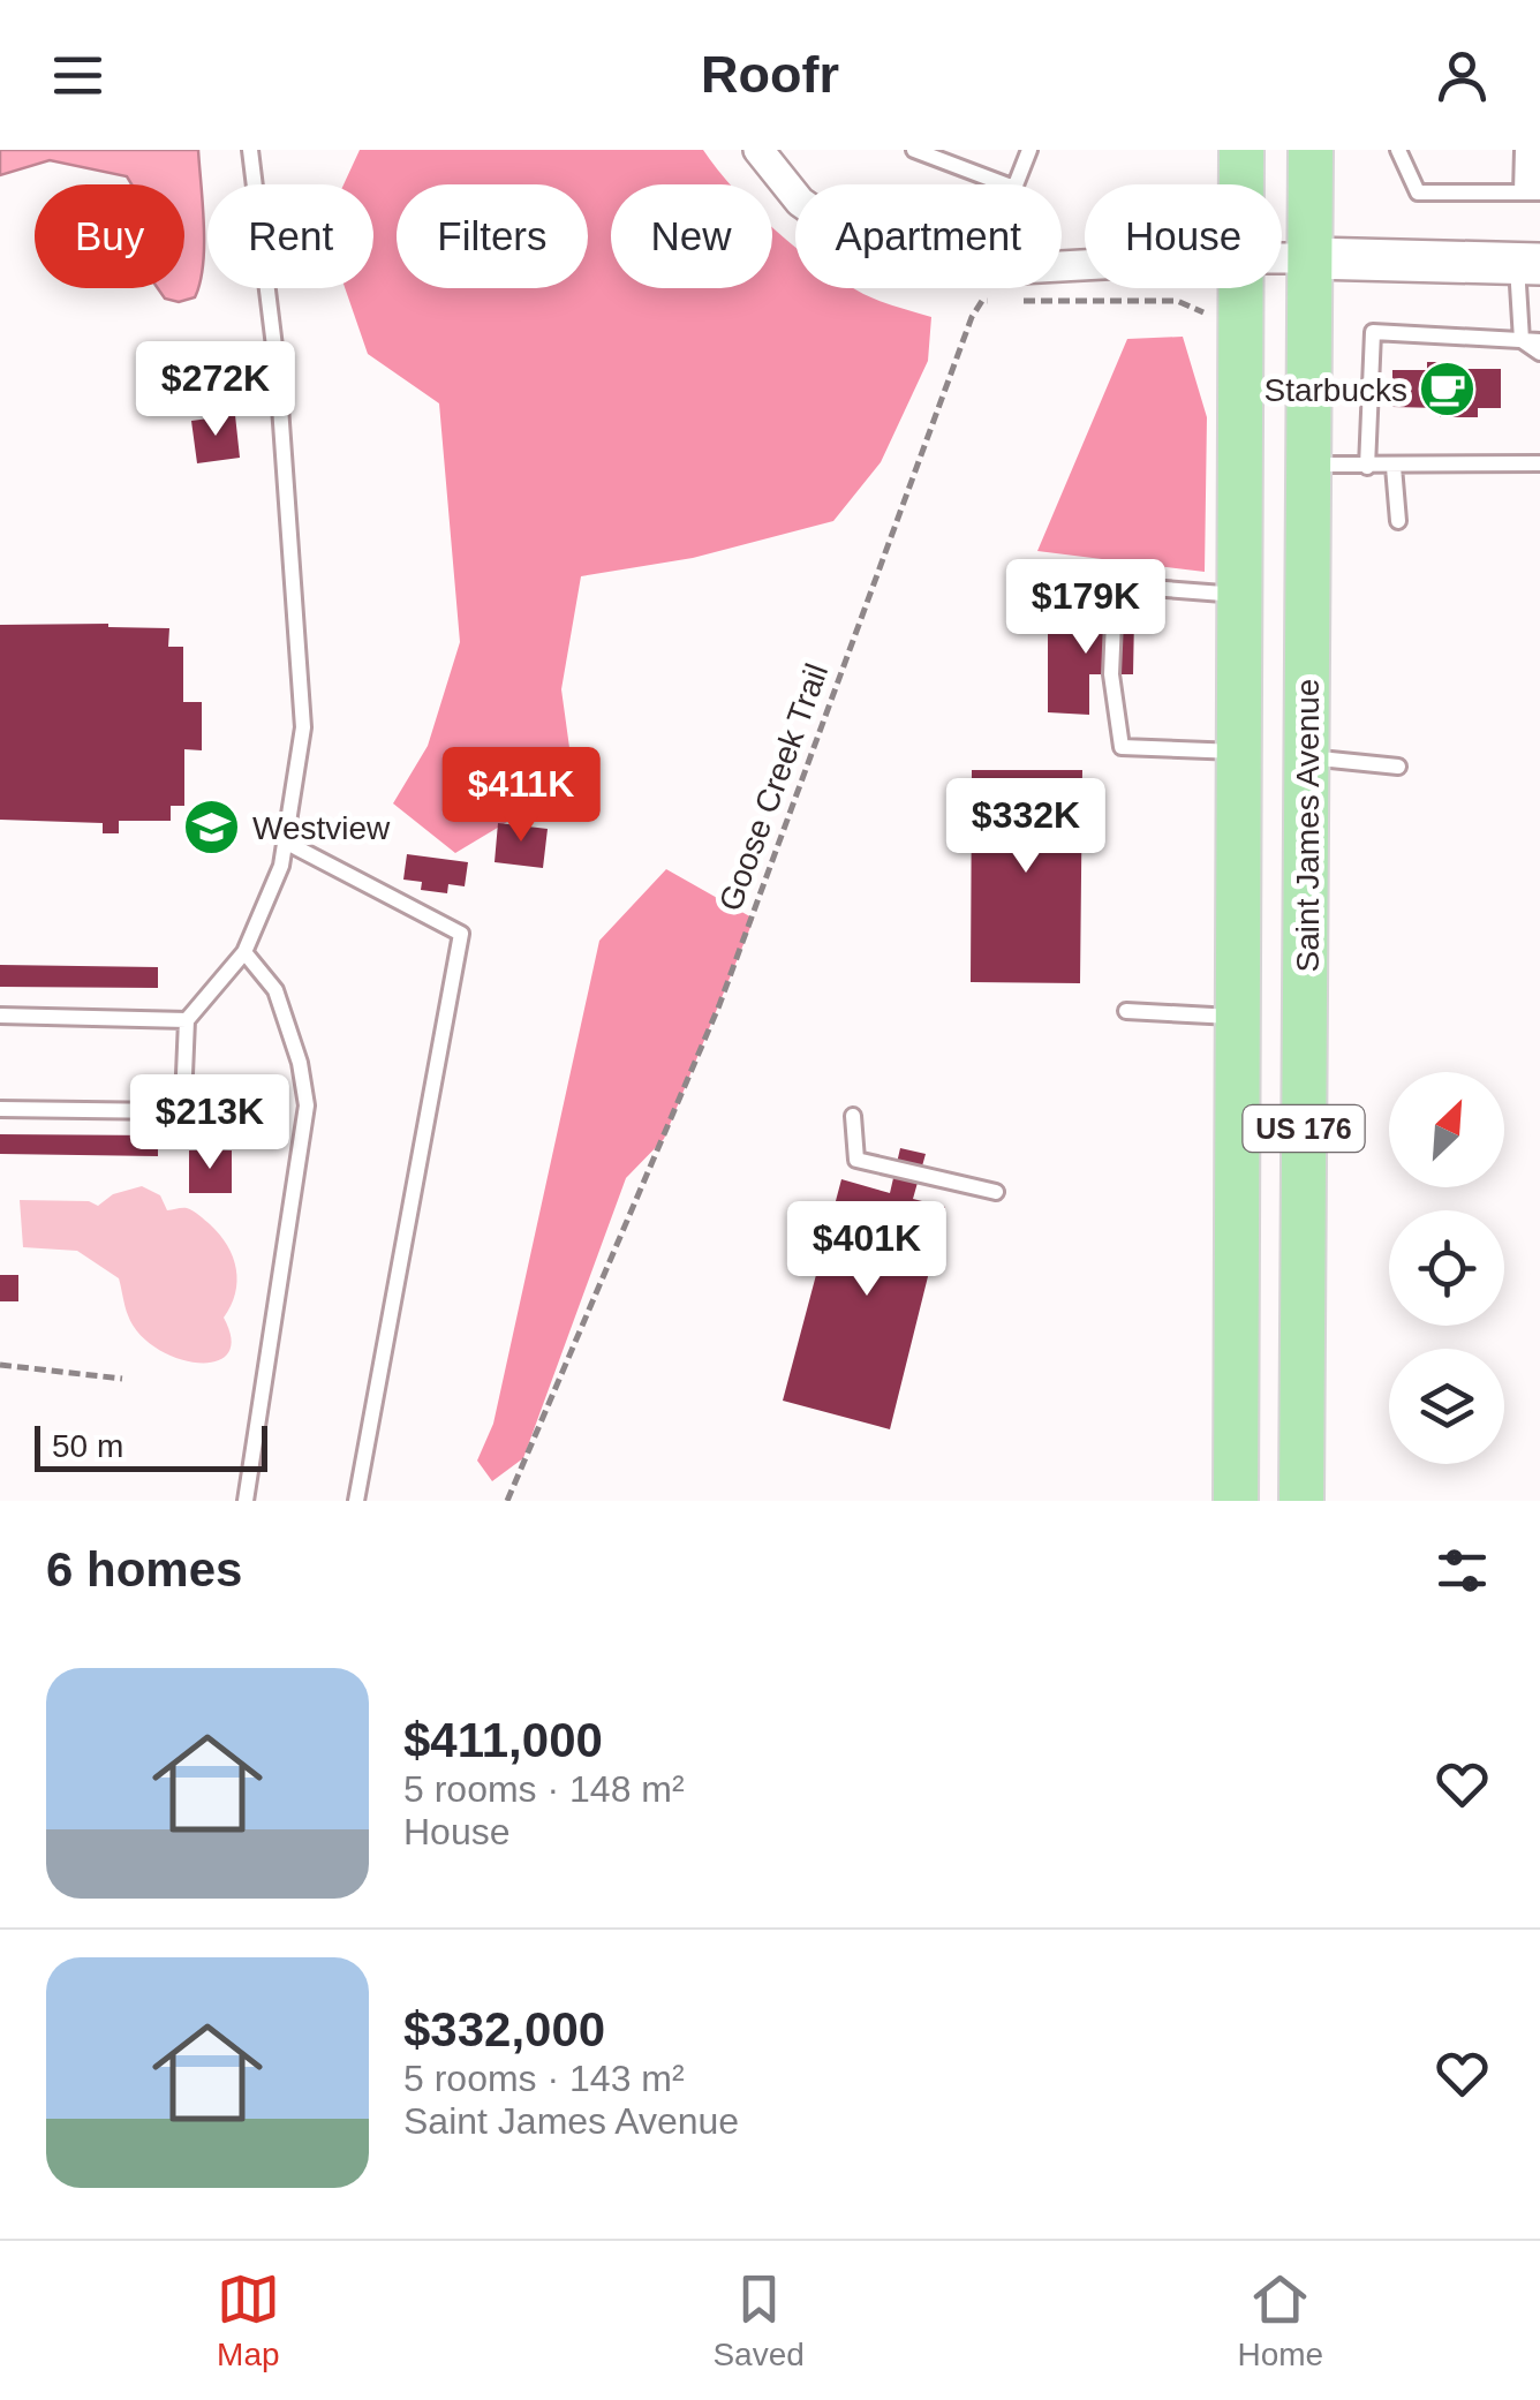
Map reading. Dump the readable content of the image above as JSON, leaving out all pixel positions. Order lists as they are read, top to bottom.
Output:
{
  "streets": {
    "main road": ["Saint James Avenue", "US 176"],
    "path": ["Goose Creek Trail"]
  },
  "places": {
    "cafe": ["Starbucks"],
    "school or university": ["Westview"]
  },
  "scale_bar": "50 m",
  "north": "top right",
  "page": {
    "header": "Roofr",
    "chip": [
      "Buy",
      "Rent",
      "Filters",
      "New",
      "Apartment",
      "House"
    ],
    "price": [
      "$272K",
      "$179K",
      "$411K",
      "$332K",
      "$213K",
      "$401K"
    ],
    "scale": "50 m",
    "heading": "6 homes",
    "list": [
      {
        "name": "$411,000",
        "note": "5 rooms · 148 m² · House"
      },
      {
        "name": "$332,000",
        "note": "5 rooms · 143 m² · Saint James Avenue"
      }
    ],
    "tabs": ["Map", "Saved", "Home"]
  }
}
